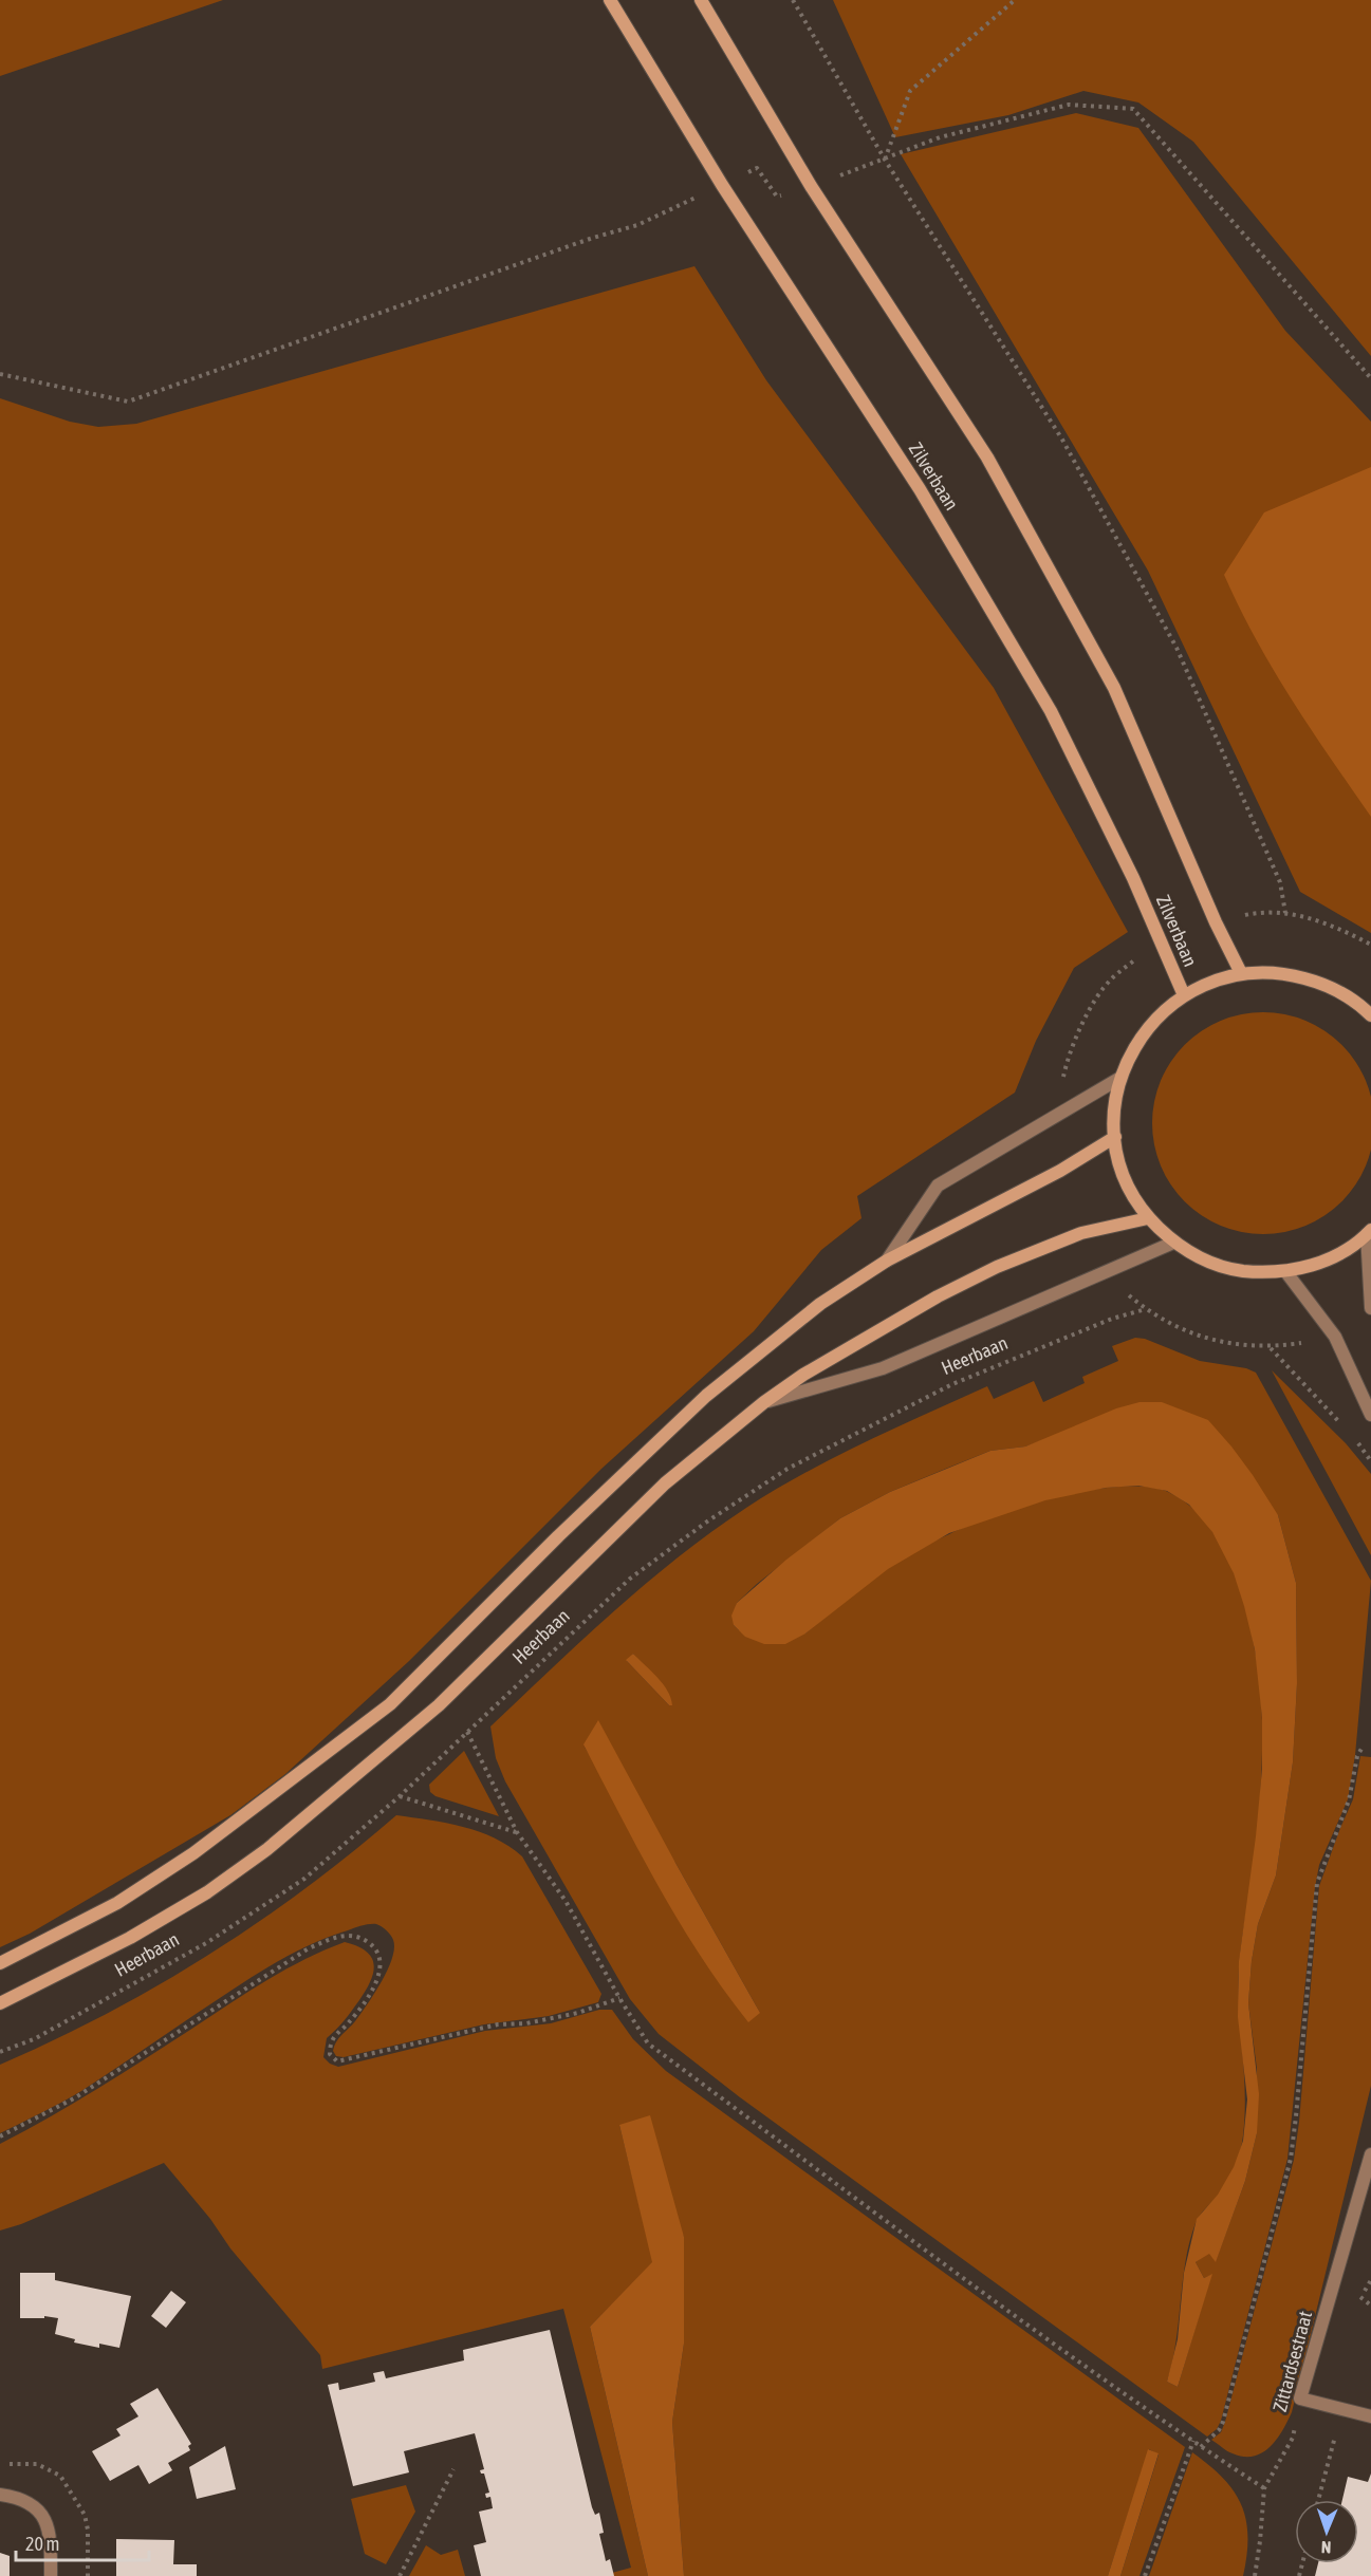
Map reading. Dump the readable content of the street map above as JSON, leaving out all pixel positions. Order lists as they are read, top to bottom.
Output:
{
  "streets": {
    "main road": ["Zilverbaan", "Heerbaan"],
    "street": ["Zittardsestraat"]
  },
  "scale_bar": "20 m",
  "north": "bottom"
}
